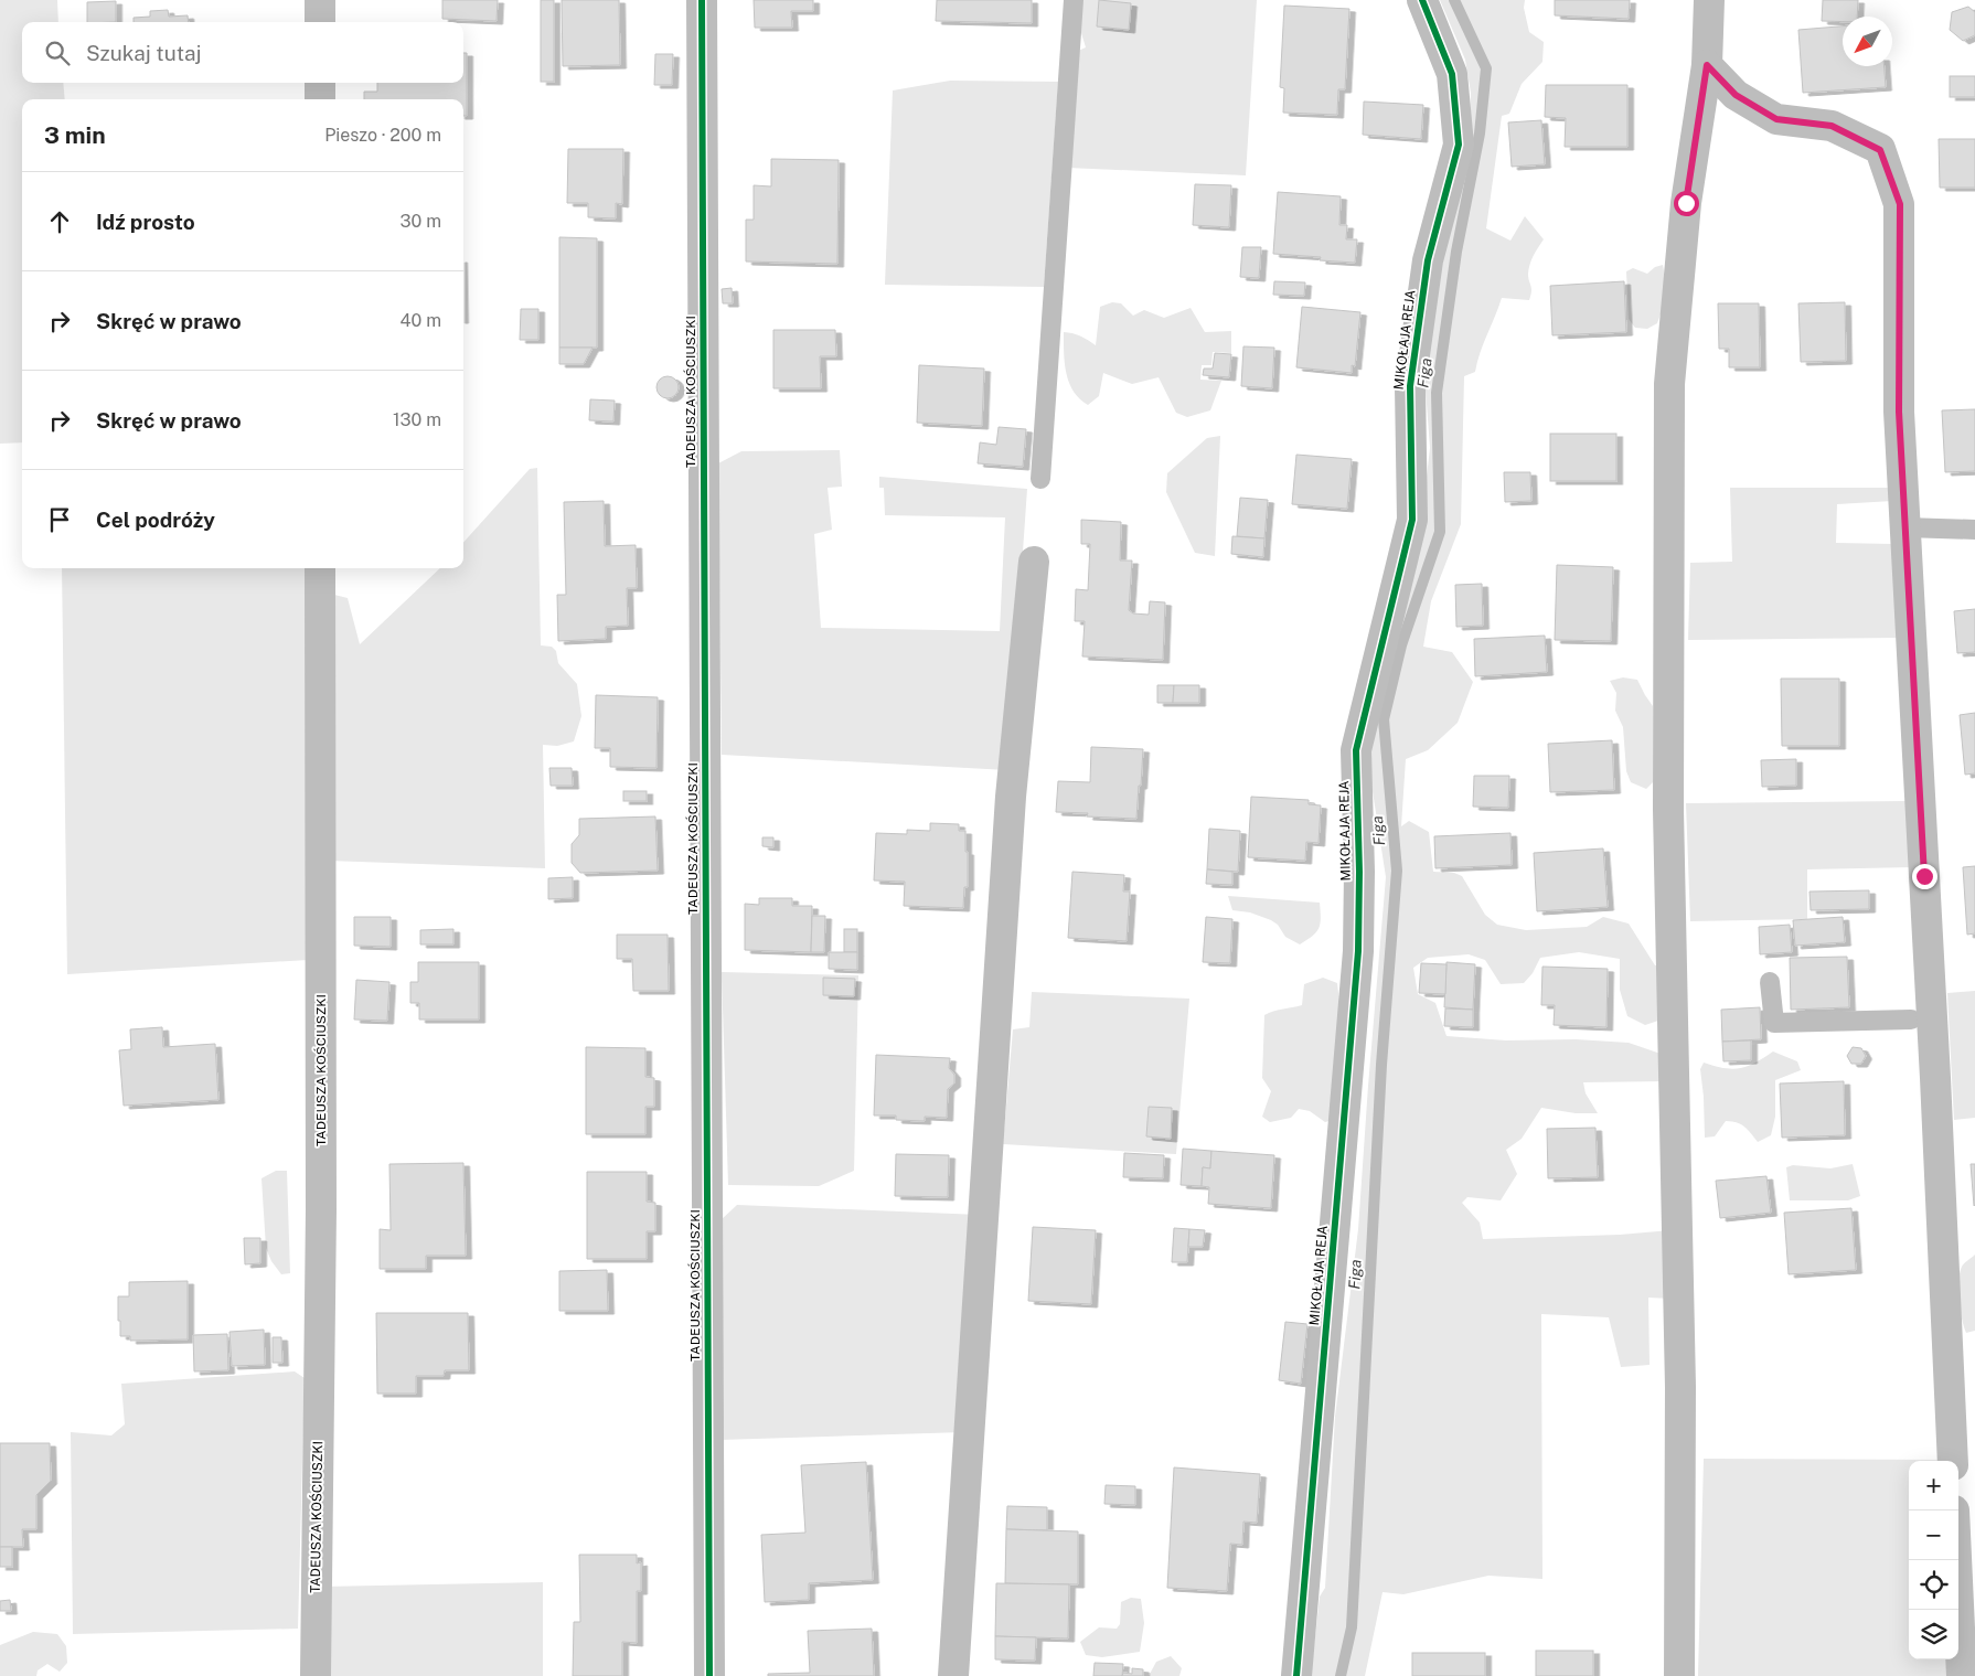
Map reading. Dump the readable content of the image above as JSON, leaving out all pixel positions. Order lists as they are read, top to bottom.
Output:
{
  "streets": {
    "street": ["MIKOŁAJA REJA", "TADEUSZA KOŚCIUSZKI"]
  },
  "water": ["Figa"],
  "north": "bottom left",
  "page": {
    "search": "Szukaj tutaj",
    "heading": ["3 min", "Pieszo · 200 m"],
    "list": [
      ["Idź prosto", "30 m"],
      ["Skręć w prawo", "40 m"],
      ["Skręć w prawo", "130 m"],
      "Cel podróży"
    ],
    "map_buttons": ["+", "−"]
  }
}
